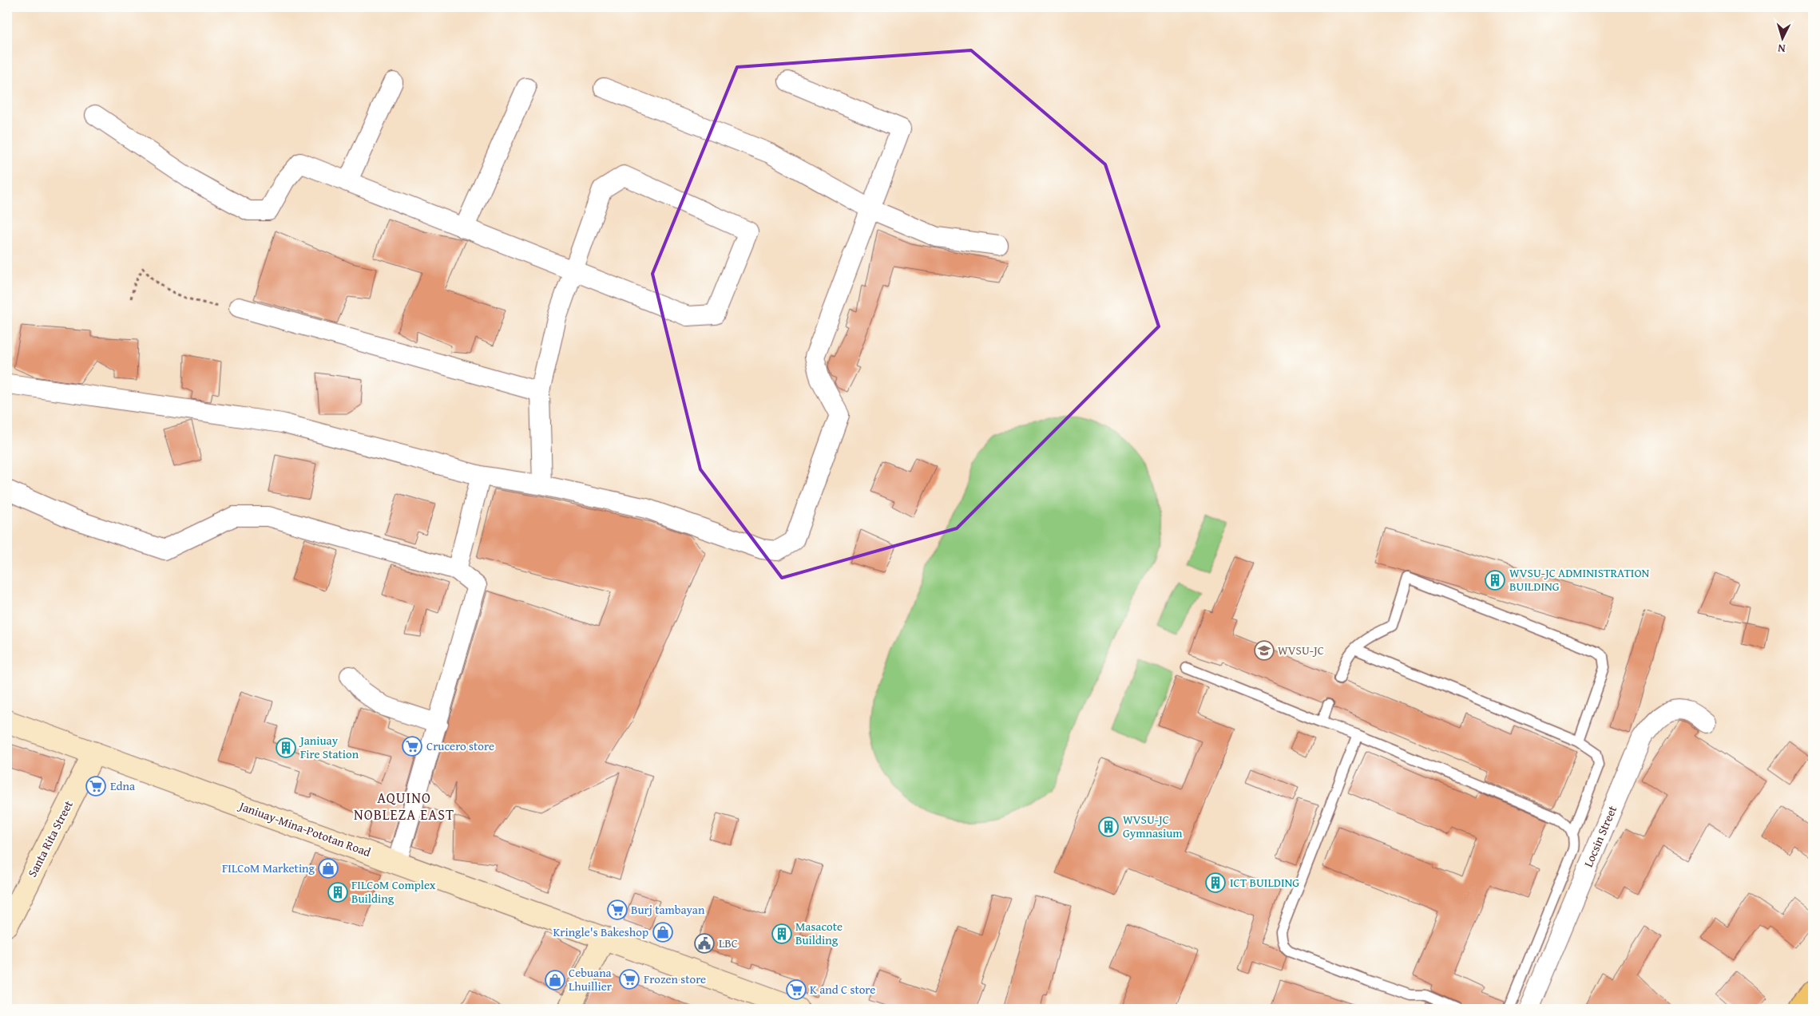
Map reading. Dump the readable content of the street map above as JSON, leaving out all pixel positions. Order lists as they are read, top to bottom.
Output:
{
  "streets": {
    "main road": ["Janiuay-Mina-Pototan Road", "Santa Rita Street"],
    "street": ["Locsin Street"]
  },
  "crossings": [
    ["Janiuay-Mina-Pototan Road", "Santa Rita Street"]
  ],
  "districts": ["AQUINO NOBLEZA EAST"],
  "places": {
    "building": [
      "WVSU-JC ADMINISTRATION BUILDING",
      "Janiuay Fire Station",
      "WVSU-JC Gymnasium",
      "ICT BUILDING",
      "FILCoM Complex Building",
      "Masacote Building"
    ],
    "school or university": ["WVSU-JC"],
    "supermarket": [
      "Crucero store",
      "Edna",
      "Burj tambayan",
      "Frozen store",
      "K and C store"
    ],
    "shop": ["FILCoM Marketing", "Kringle's Bakeshop", "Cebuana Lhuillier"],
    "public building": ["LBC"]
  },
  "north": "bottom"
}
